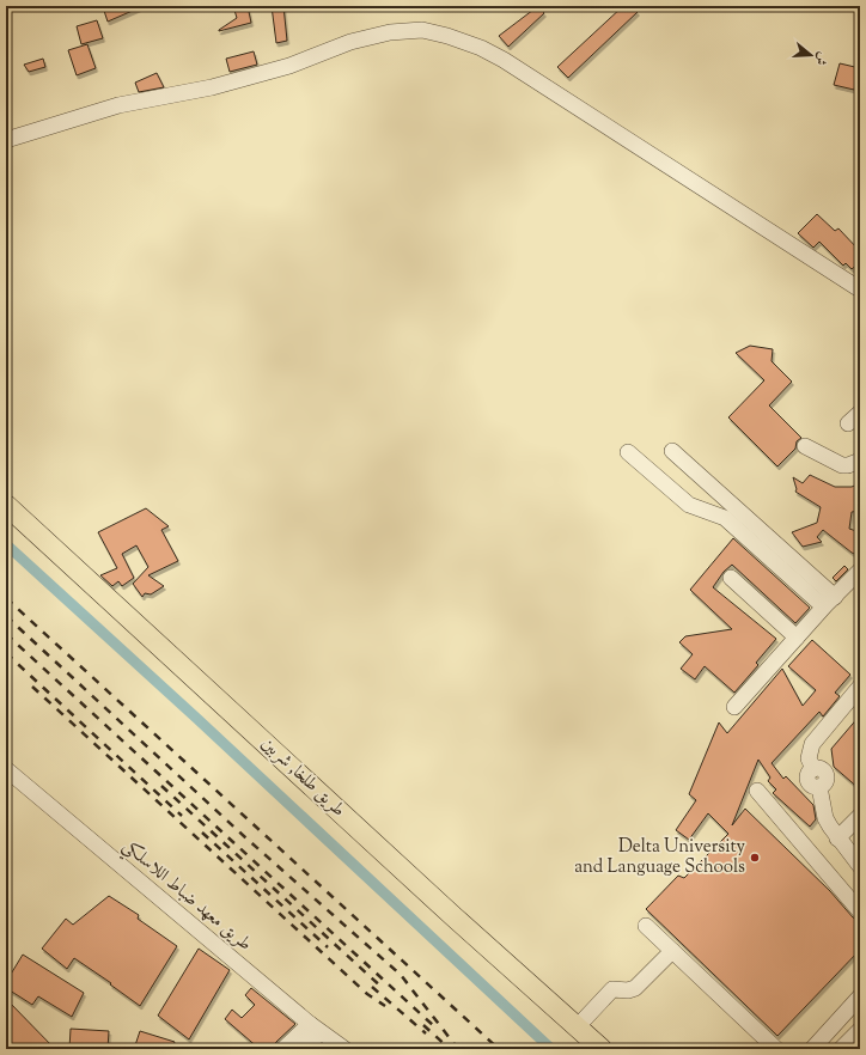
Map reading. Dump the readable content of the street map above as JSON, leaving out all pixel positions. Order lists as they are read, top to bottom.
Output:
{
  "streets": {
    "main road": ["طريق طلخا, شربين"],
    "street": ["طريق معهد ضباط اللاسلكي"]
  },
  "places": ["Delta University and Language Schools"],
  "north": "right"
}
